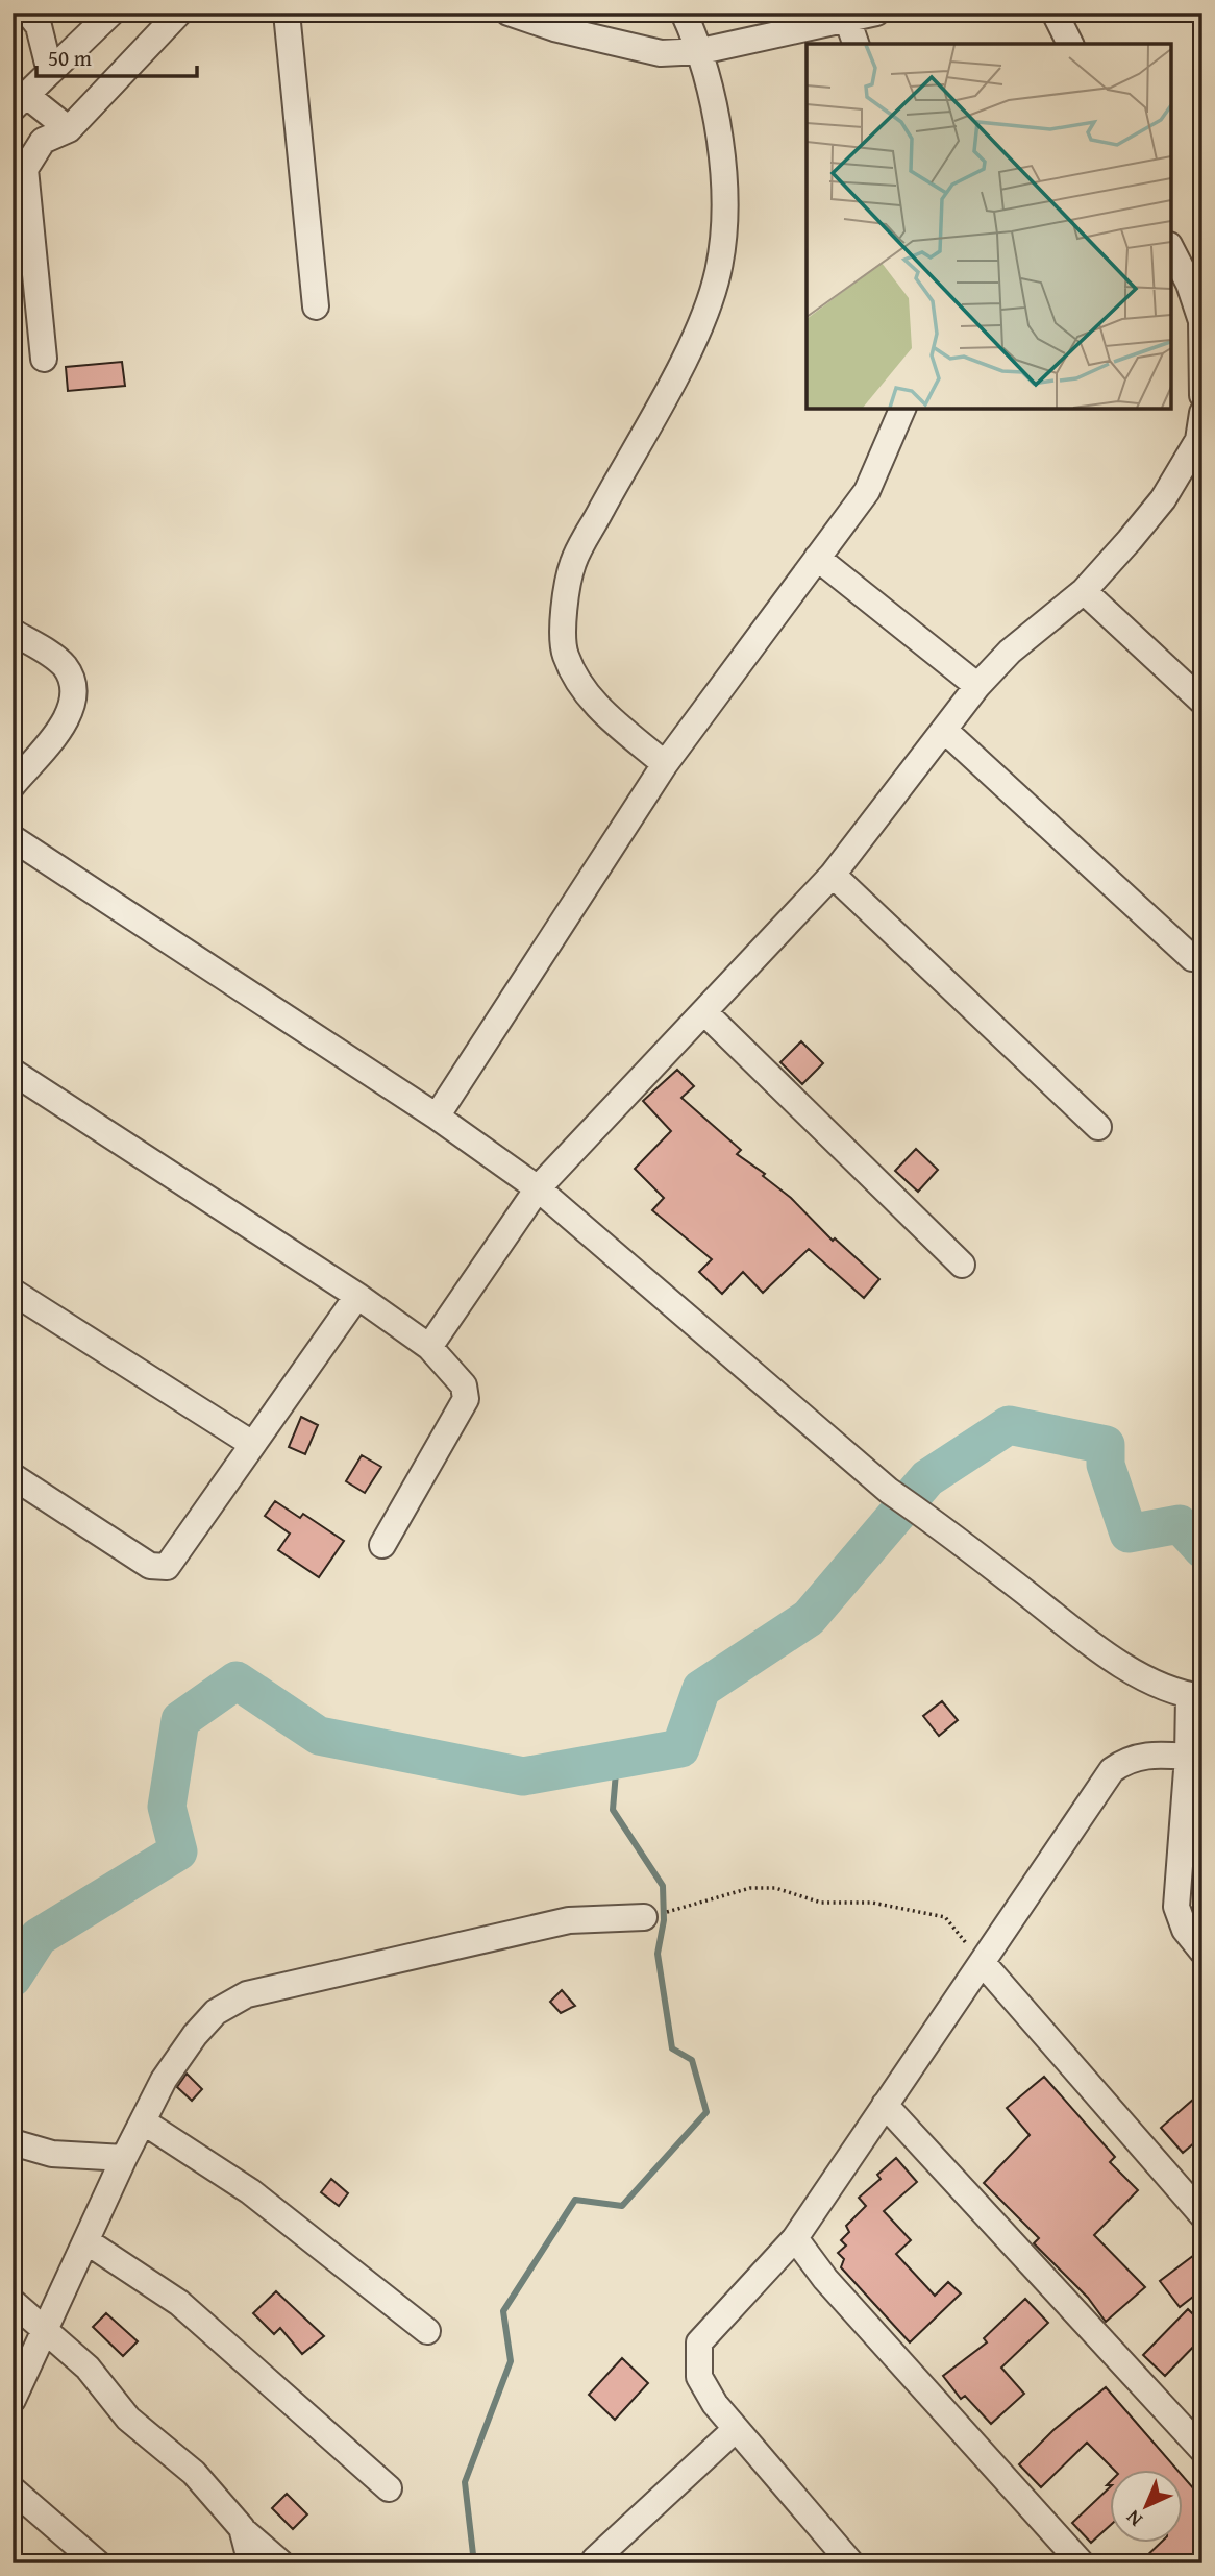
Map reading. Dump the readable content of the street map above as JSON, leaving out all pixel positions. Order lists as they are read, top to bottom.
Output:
{
  "scale_bar": "50 m",
  "north": "bottom left"
}
